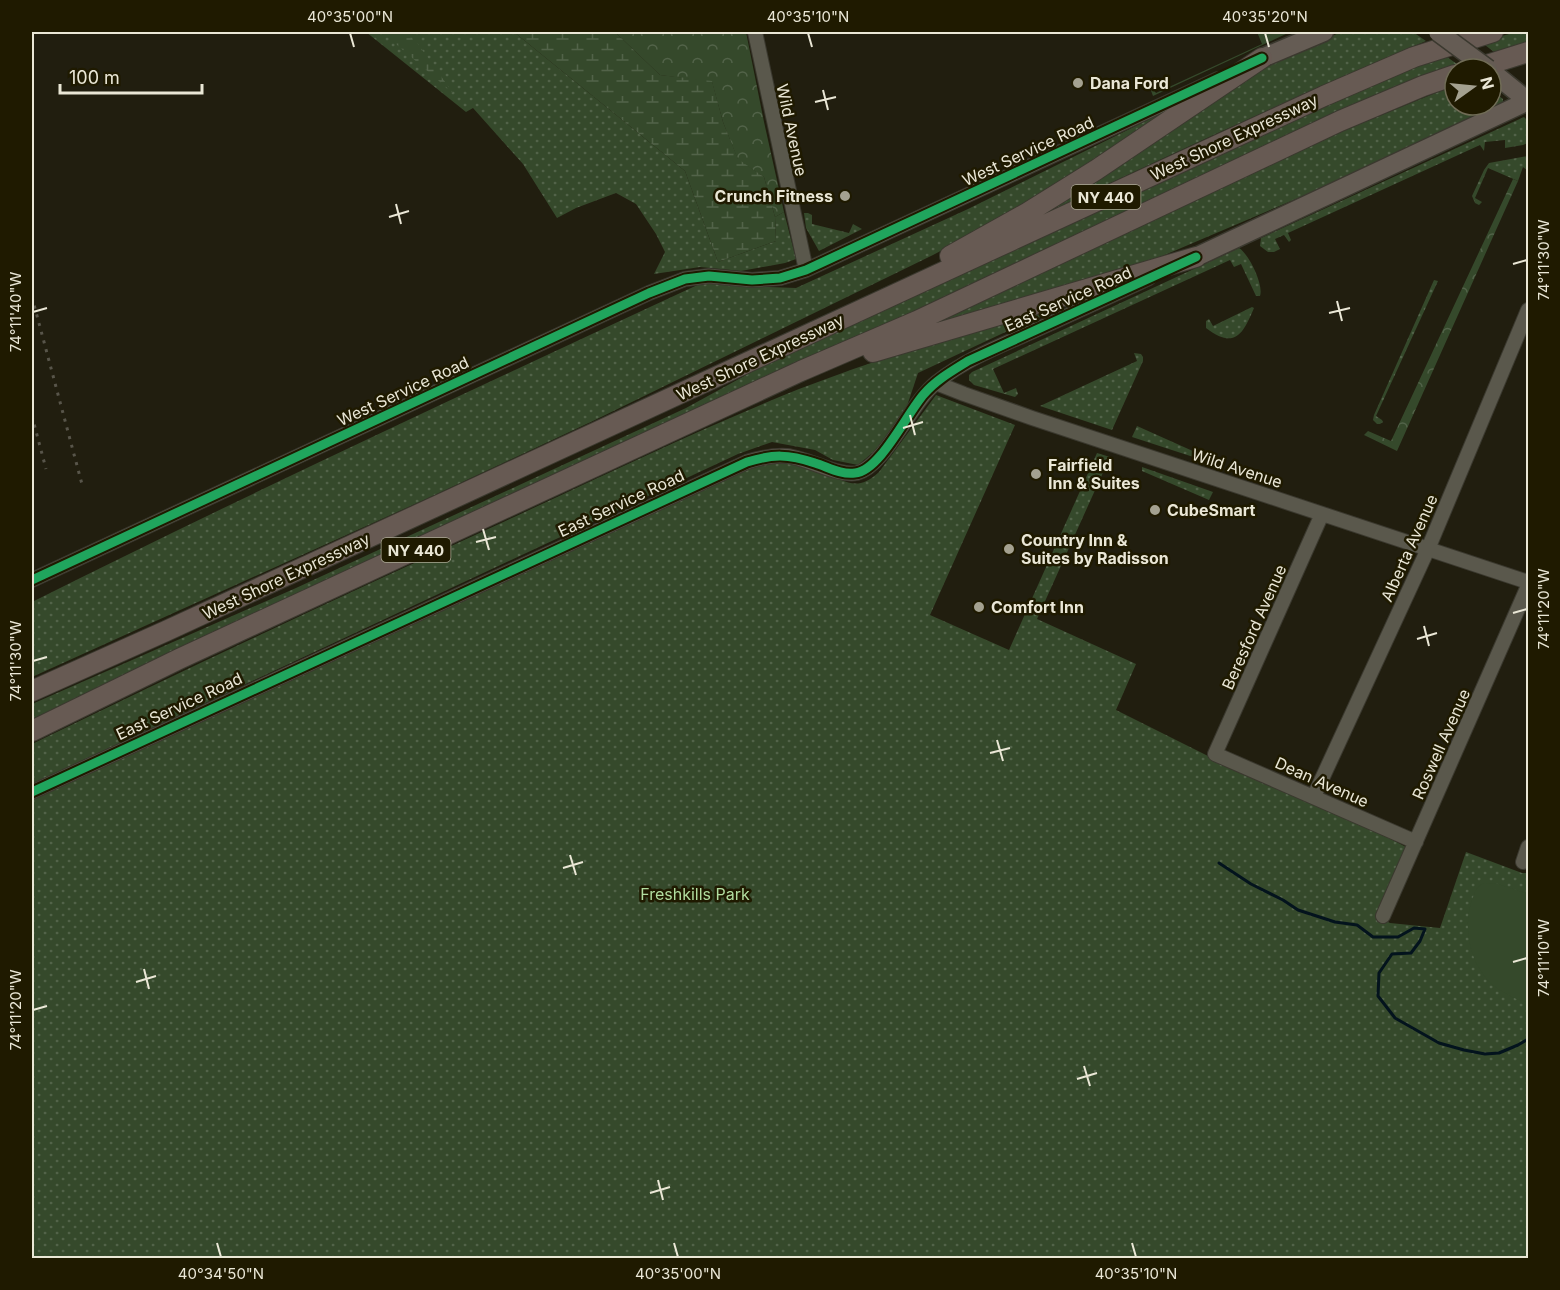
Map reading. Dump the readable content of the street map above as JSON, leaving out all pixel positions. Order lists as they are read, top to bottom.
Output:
{
  "streets": {
    "highway": ["West Shore Expressway", "NY 440"],
    "main road": ["West Service Road", "East Service Road"],
    "street": [
      "Wild Avenue",
      "Alberta Avenue",
      "Beresford Avenue",
      "Roswell Avenue",
      "Dean Avenue"
    ]
  },
  "crossings": [
    ["Wild Avenue", "West Service Road"],
    ["Wild Avenue", "East Service Road"],
    ["Wild Avenue", "Alberta Avenue"],
    ["Wild Avenue", "Beresford Avenue"],
    ["Wild Avenue", "Roswell Avenue"],
    ["Alberta Avenue", "Dean Avenue"],
    ["Beresford Avenue", "Dean Avenue"],
    ["Roswell Avenue", "Dean Avenue"]
  ],
  "parks": ["Freshkills Park"],
  "places": [
    "Dana Ford",
    "Crunch Fitness",
    "Fairfield Inn & Suites",
    "CubeSmart",
    "Country Inn & Suites by Radisson",
    "Comfort Inn"
  ],
  "scale_bar": "100 m",
  "north": "right",
  "coordinates": [
    "40°35'00\"N",
    "40°35'10\"N",
    "40°35'20\"N",
    "74°11'30\"W",
    "74°11'40\"W",
    "74°11'20\"W",
    "74°11'10\"W",
    "40°34'50\"N"
  ]
}
